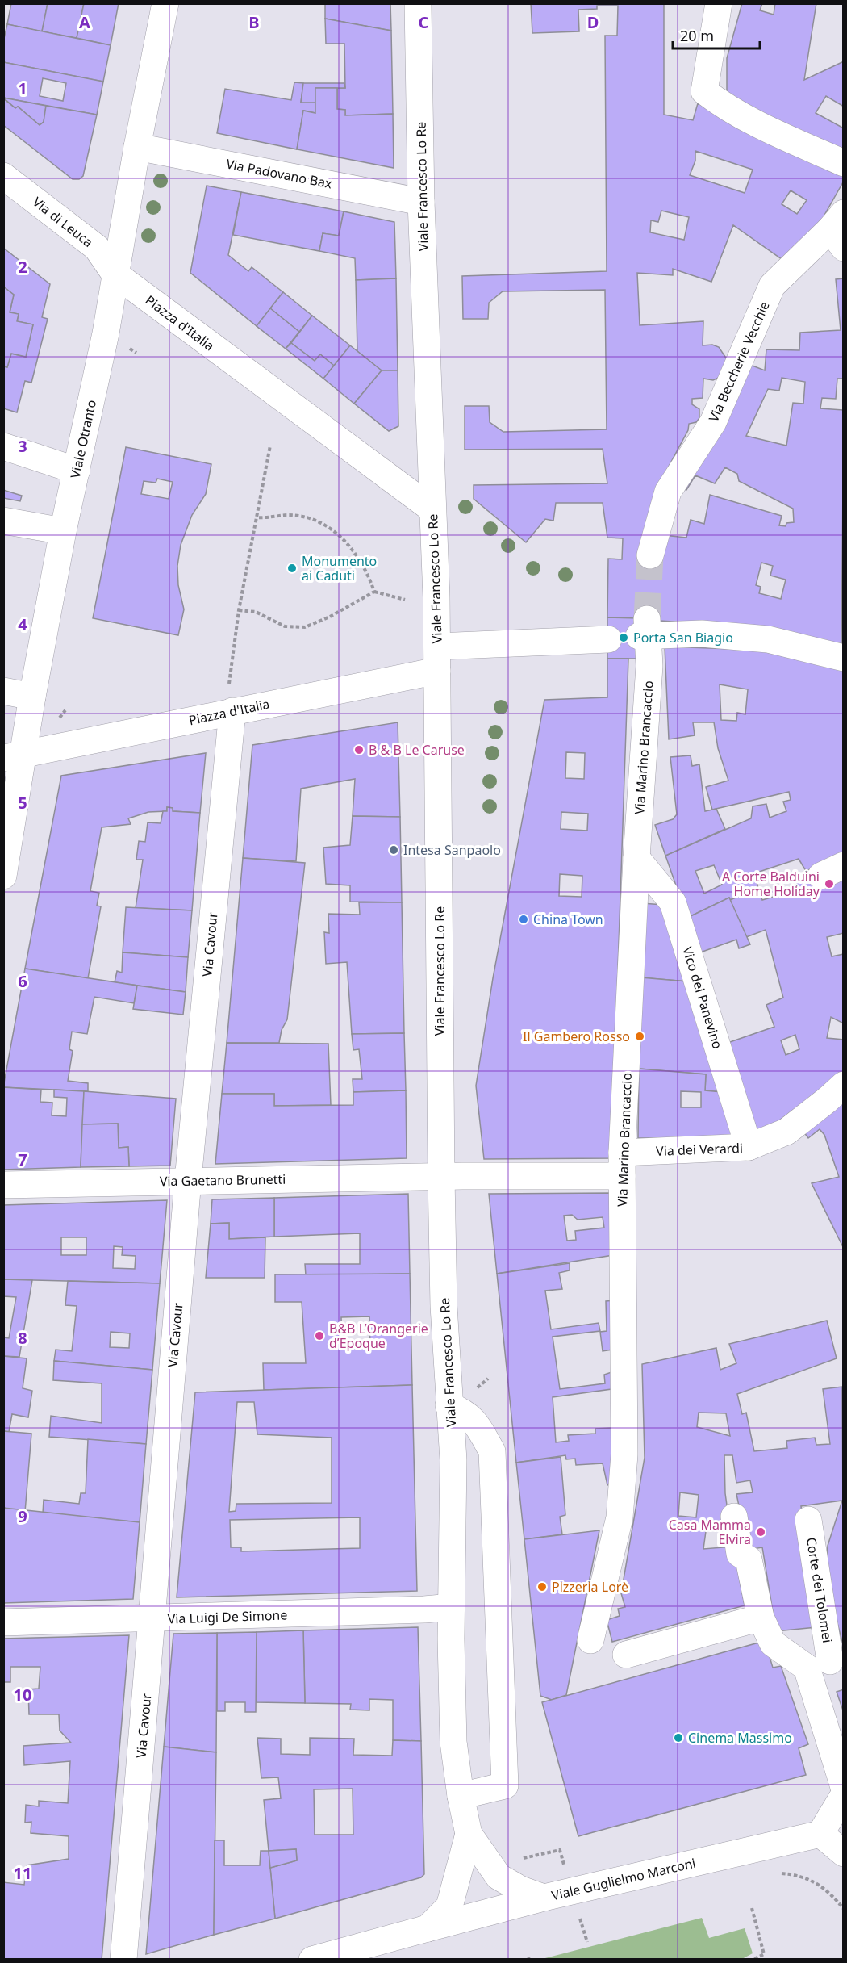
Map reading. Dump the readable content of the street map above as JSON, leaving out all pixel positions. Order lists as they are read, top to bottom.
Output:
{
  "streets": {
    "street": [
      "Via Padovano Bax",
      "Viale Francesco Lo Re",
      "Via di Leuca",
      "Piazza d'Italia",
      "Via Beccherie Vecchie",
      "Viale Otranto",
      "Via Marino Brancaccio",
      "Via Cavour",
      "Vico dei Panevino",
      "Via dei Verardi",
      "Via Gaetano Brunetti",
      "Corte dei Tolomei",
      "Via Luigi De Simone",
      "Viale Guglielmo Marconi"
    ]
  },
  "crossings": [
    ["Via Padovano Bax", "Viale Francesco Lo Re"],
    ["Via Padovano Bax", "Viale Otranto"],
    ["Viale Francesco Lo Re", "Piazza d'Italia"],
    ["Viale Francesco Lo Re", "Via dei Verardi"],
    ["Viale Francesco Lo Re", "Via Gaetano Brunetti"],
    ["Viale Francesco Lo Re", "Via Luigi De Simone"],
    ["Viale Francesco Lo Re", "Viale Guglielmo Marconi"],
    ["Via di Leuca", "Piazza d'Italia"],
    ["Via di Leuca", "Viale Otranto"],
    ["Piazza d'Italia", "Viale Otranto"],
    ["Piazza d'Italia", "Via Cavour"],
    ["Via Marino Brancaccio", "Vico dei Panevino"],
    ["Via Marino Brancaccio", "Via dei Verardi"],
    ["Via Cavour", "Via Gaetano Brunetti"],
    ["Via Cavour", "Via Luigi De Simone"],
    ["Vico dei Panevino", "Via dei Verardi"],
    ["Via dei Verardi", "Via Gaetano Brunetti"]
  ],
  "places": [
    "Monumento ai Caduti",
    "Porta San Biagio",
    "B & B Le Caruse",
    "Intesa Sanpaolo",
    "A Corte Balduini Home Holiday",
    "China Town",
    "Il Gambero Rosso",
    "B&B L’Orangerie d’Epoque",
    "Casa Mamma Elvira",
    "Pizzeria Lorè",
    "Cinema Massimo"
  ],
  "scale_bar": "20 m",
  "grid": {
    "columns": [
      "A",
      "B",
      "C",
      "D"
    ],
    "rows": [
      "1",
      "2",
      "3",
      "4",
      "5",
      "6",
      "7",
      "8",
      "9",
      "10",
      "11"
    ]
  }
}
